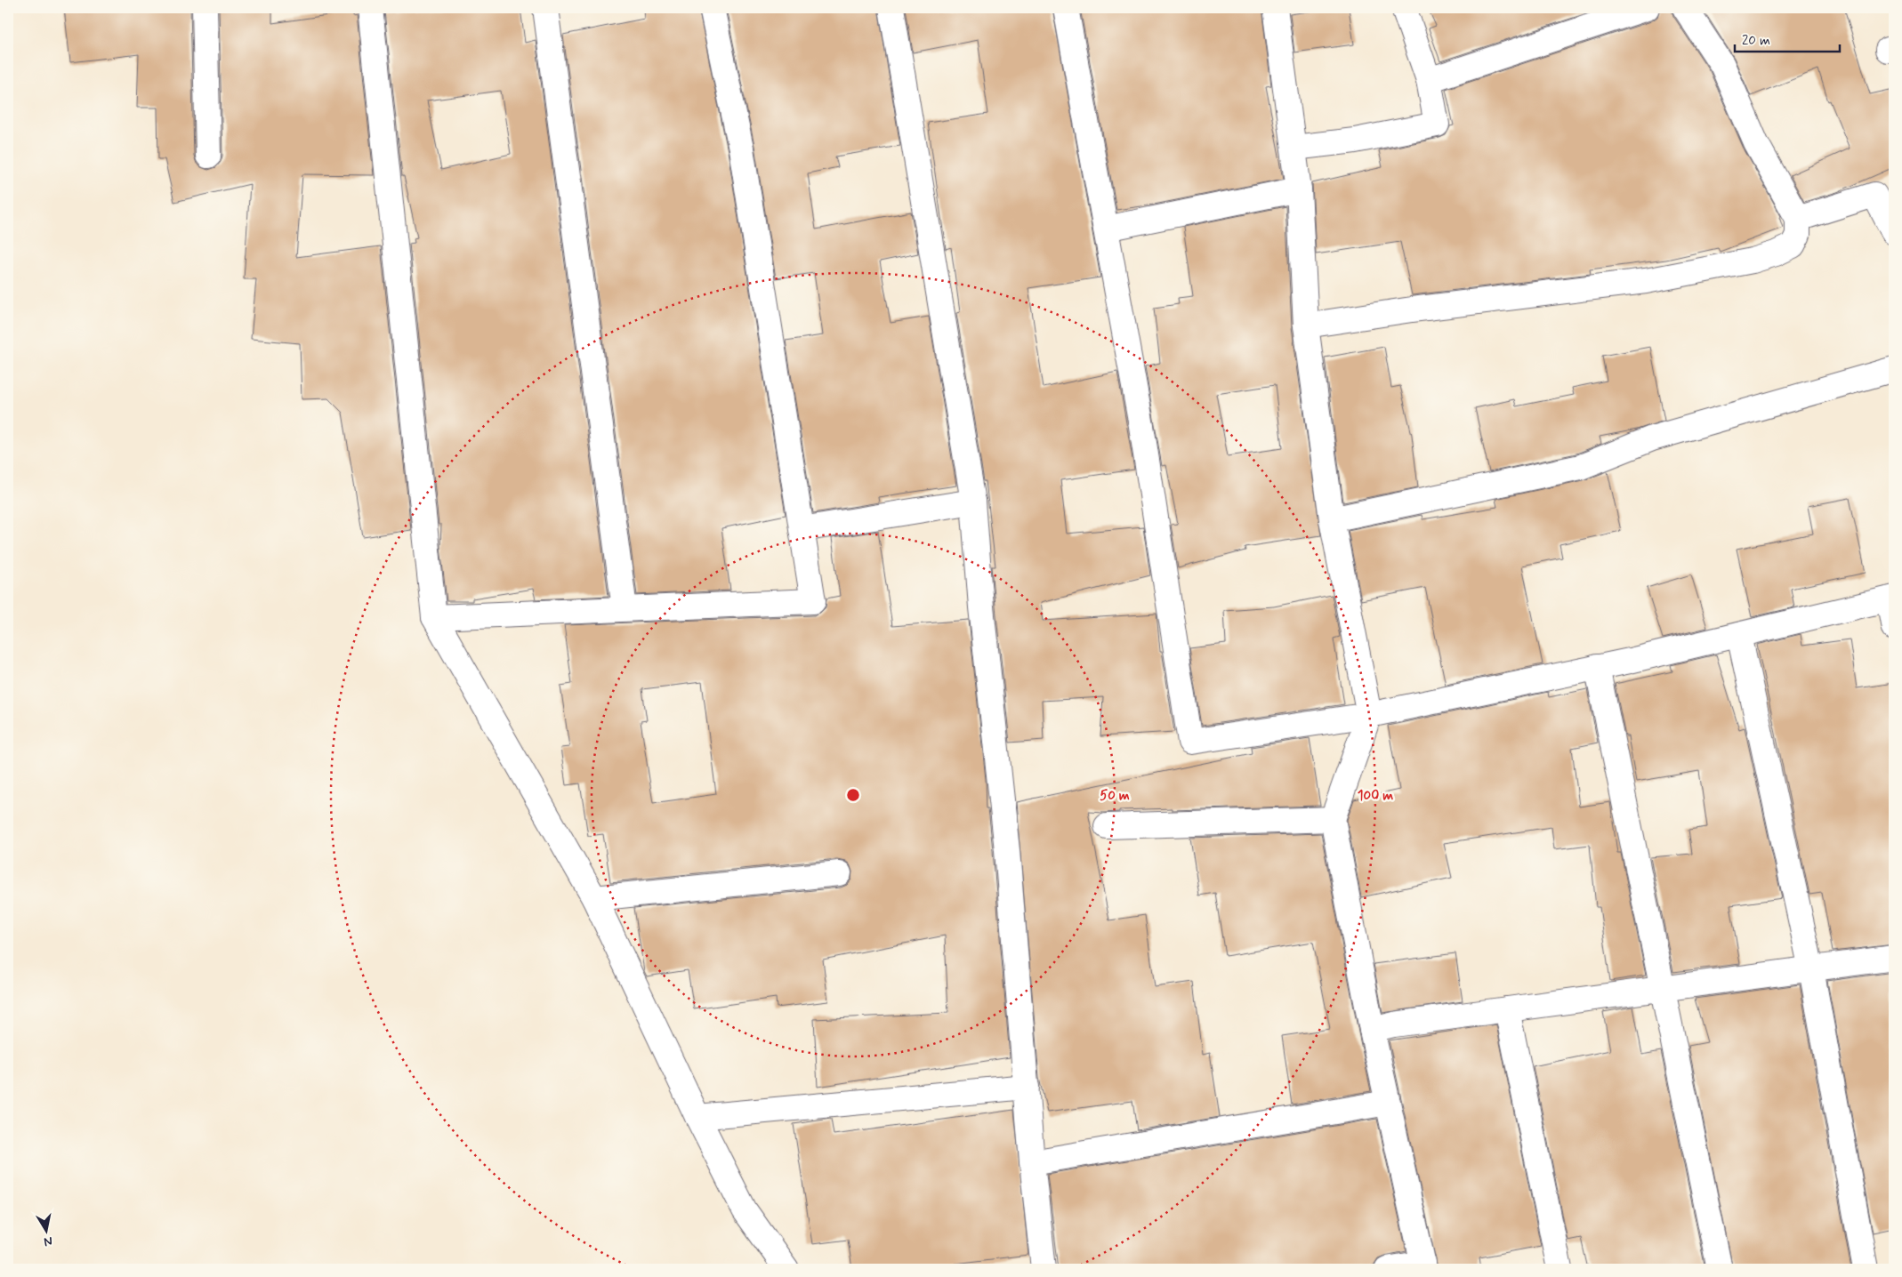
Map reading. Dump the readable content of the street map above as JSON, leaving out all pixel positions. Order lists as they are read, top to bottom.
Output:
{
  "scale_bar": "20 m",
  "north": "bottom",
  "rings": ["50 m", "100 m"]
}
